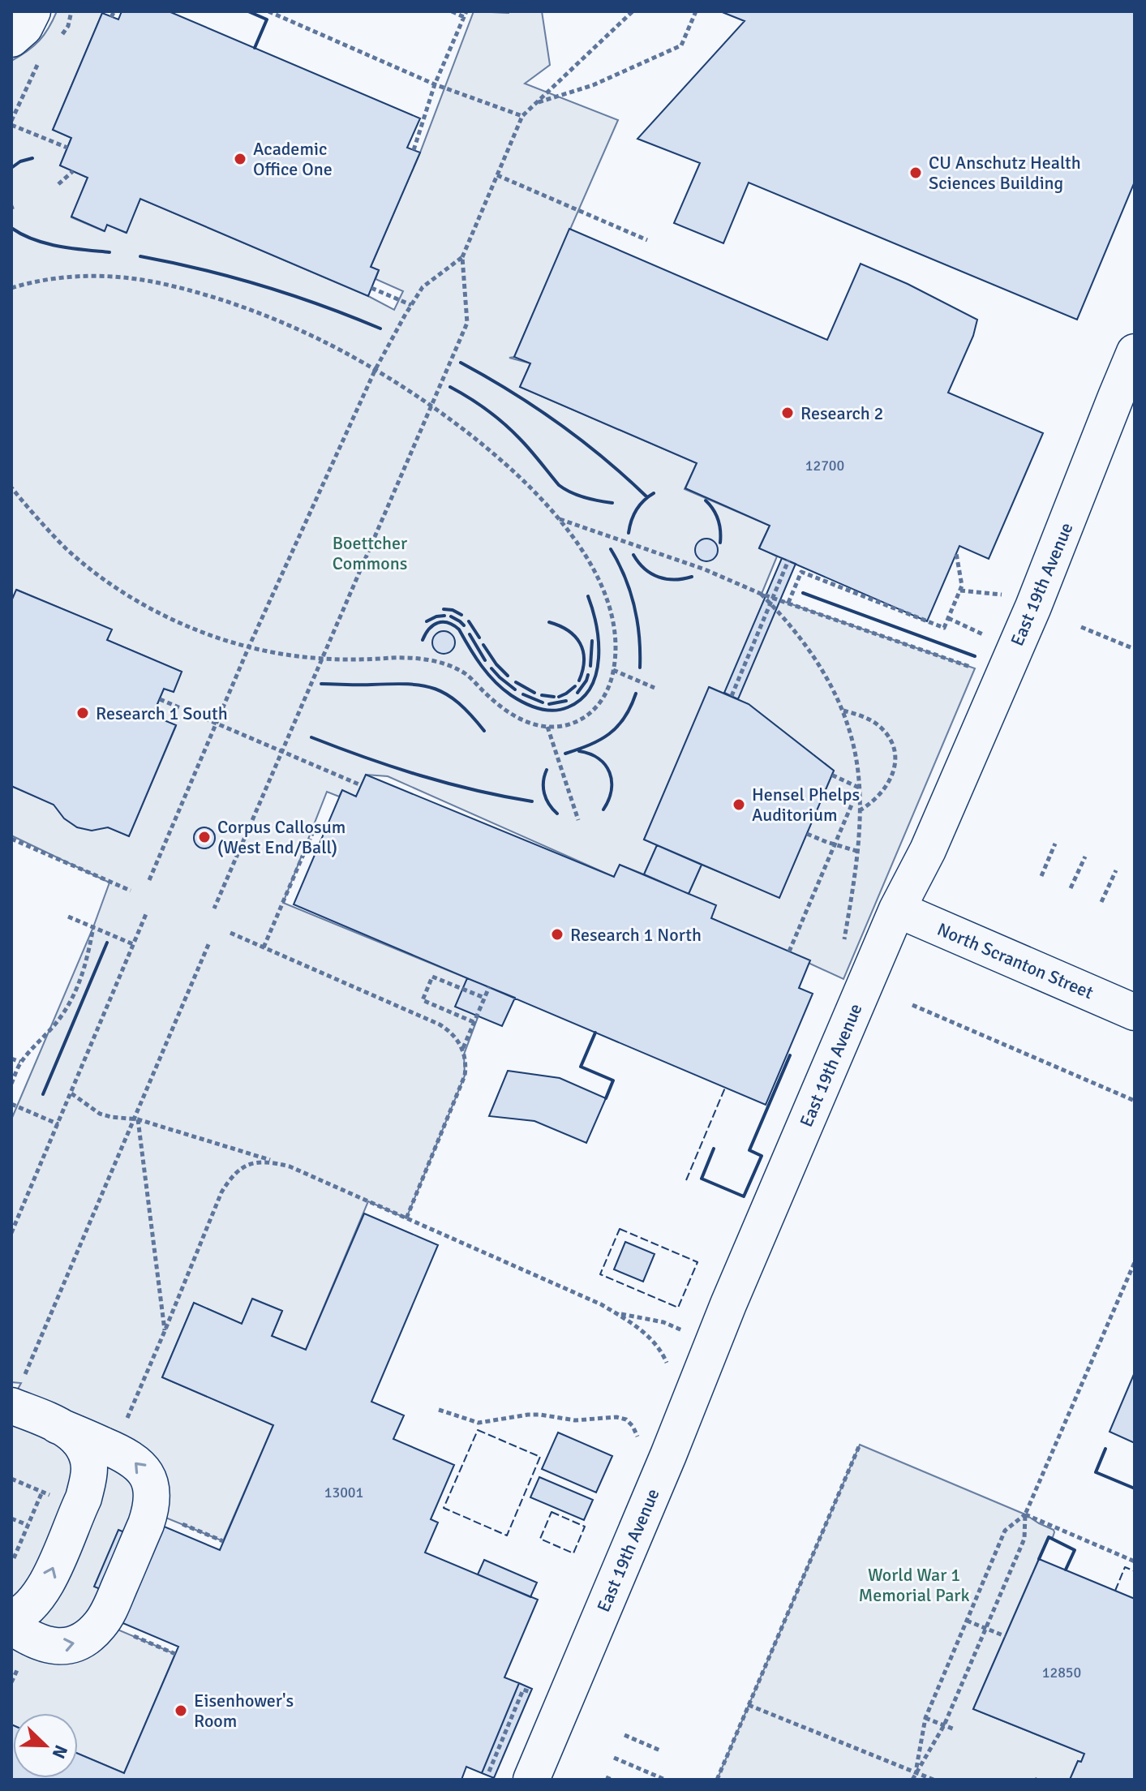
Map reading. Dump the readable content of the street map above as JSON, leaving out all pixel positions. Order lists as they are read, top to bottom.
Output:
{
  "streets": {
    "street": ["East 19th Avenue", "North Scranton Street"]
  },
  "crossings": [
    ["East 19th Avenue", "North Scranton Street"]
  ],
  "parks": ["Boettcher Commons", "World War 1 Memorial Park"],
  "places": [
    "Academic Office One",
    "CU Anschutz Health Sciences Building",
    "Research 2",
    "Research 1 South",
    "Hensel Phelps Auditorium",
    "Corpus Callosum (West End/Ball)",
    "Research 1 North",
    "Eisenhower's Room"
  ],
  "house_numbers": ["12700", "13001", "12850"],
  "north": "bottom right"
}
